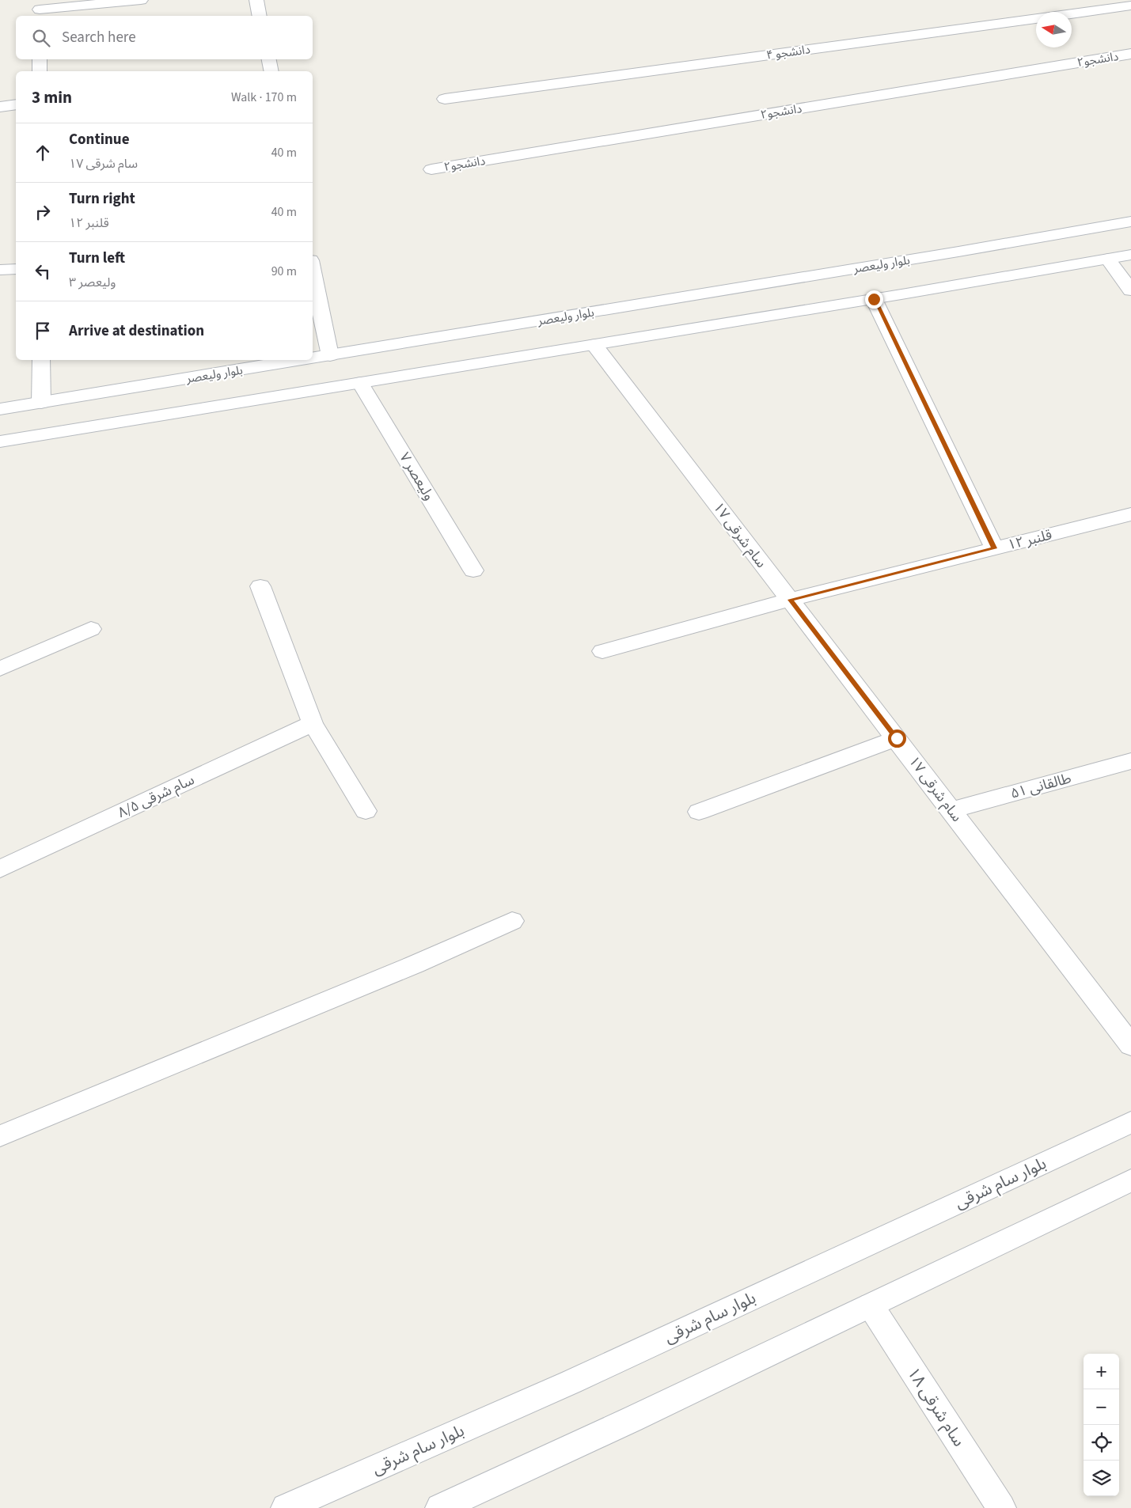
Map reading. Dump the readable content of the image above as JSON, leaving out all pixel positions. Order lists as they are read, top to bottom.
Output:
{
  "streets": {
    "street": [
      "دانشجو ۴",
      "دانشجو۲",
      "بلوار ولیعصر",
      "ولیعصر ۷",
      "سام شرقی ۱۷",
      "قلنبر ۱۲",
      "طالقانی ۵۱",
      "سام شرقی ۸/۵",
      "بلوار سام شرقی",
      "سام شرقی ۱۸"
    ]
  },
  "crossings": [
    ["سام شرقی ۱۷", "قلنبر ۱۲"],
    ["سام شرقی ۱۷", "طالقانی ۵۱"]
  ],
  "north": "left",
  "page": {
    "search": "Search here",
    "heading": ["3 min", "Walk · 170 m"],
    "list": [
      ["Continue", "سام شرقی ۱۷", "40 m"],
      ["Turn right", "قلنبر ۱۲", "40 m"],
      ["Turn left", "ولیعصر ۳", "90 m"],
      "Arrive at destination"
    ],
    "map_buttons": ["+", "−"]
  }
}
